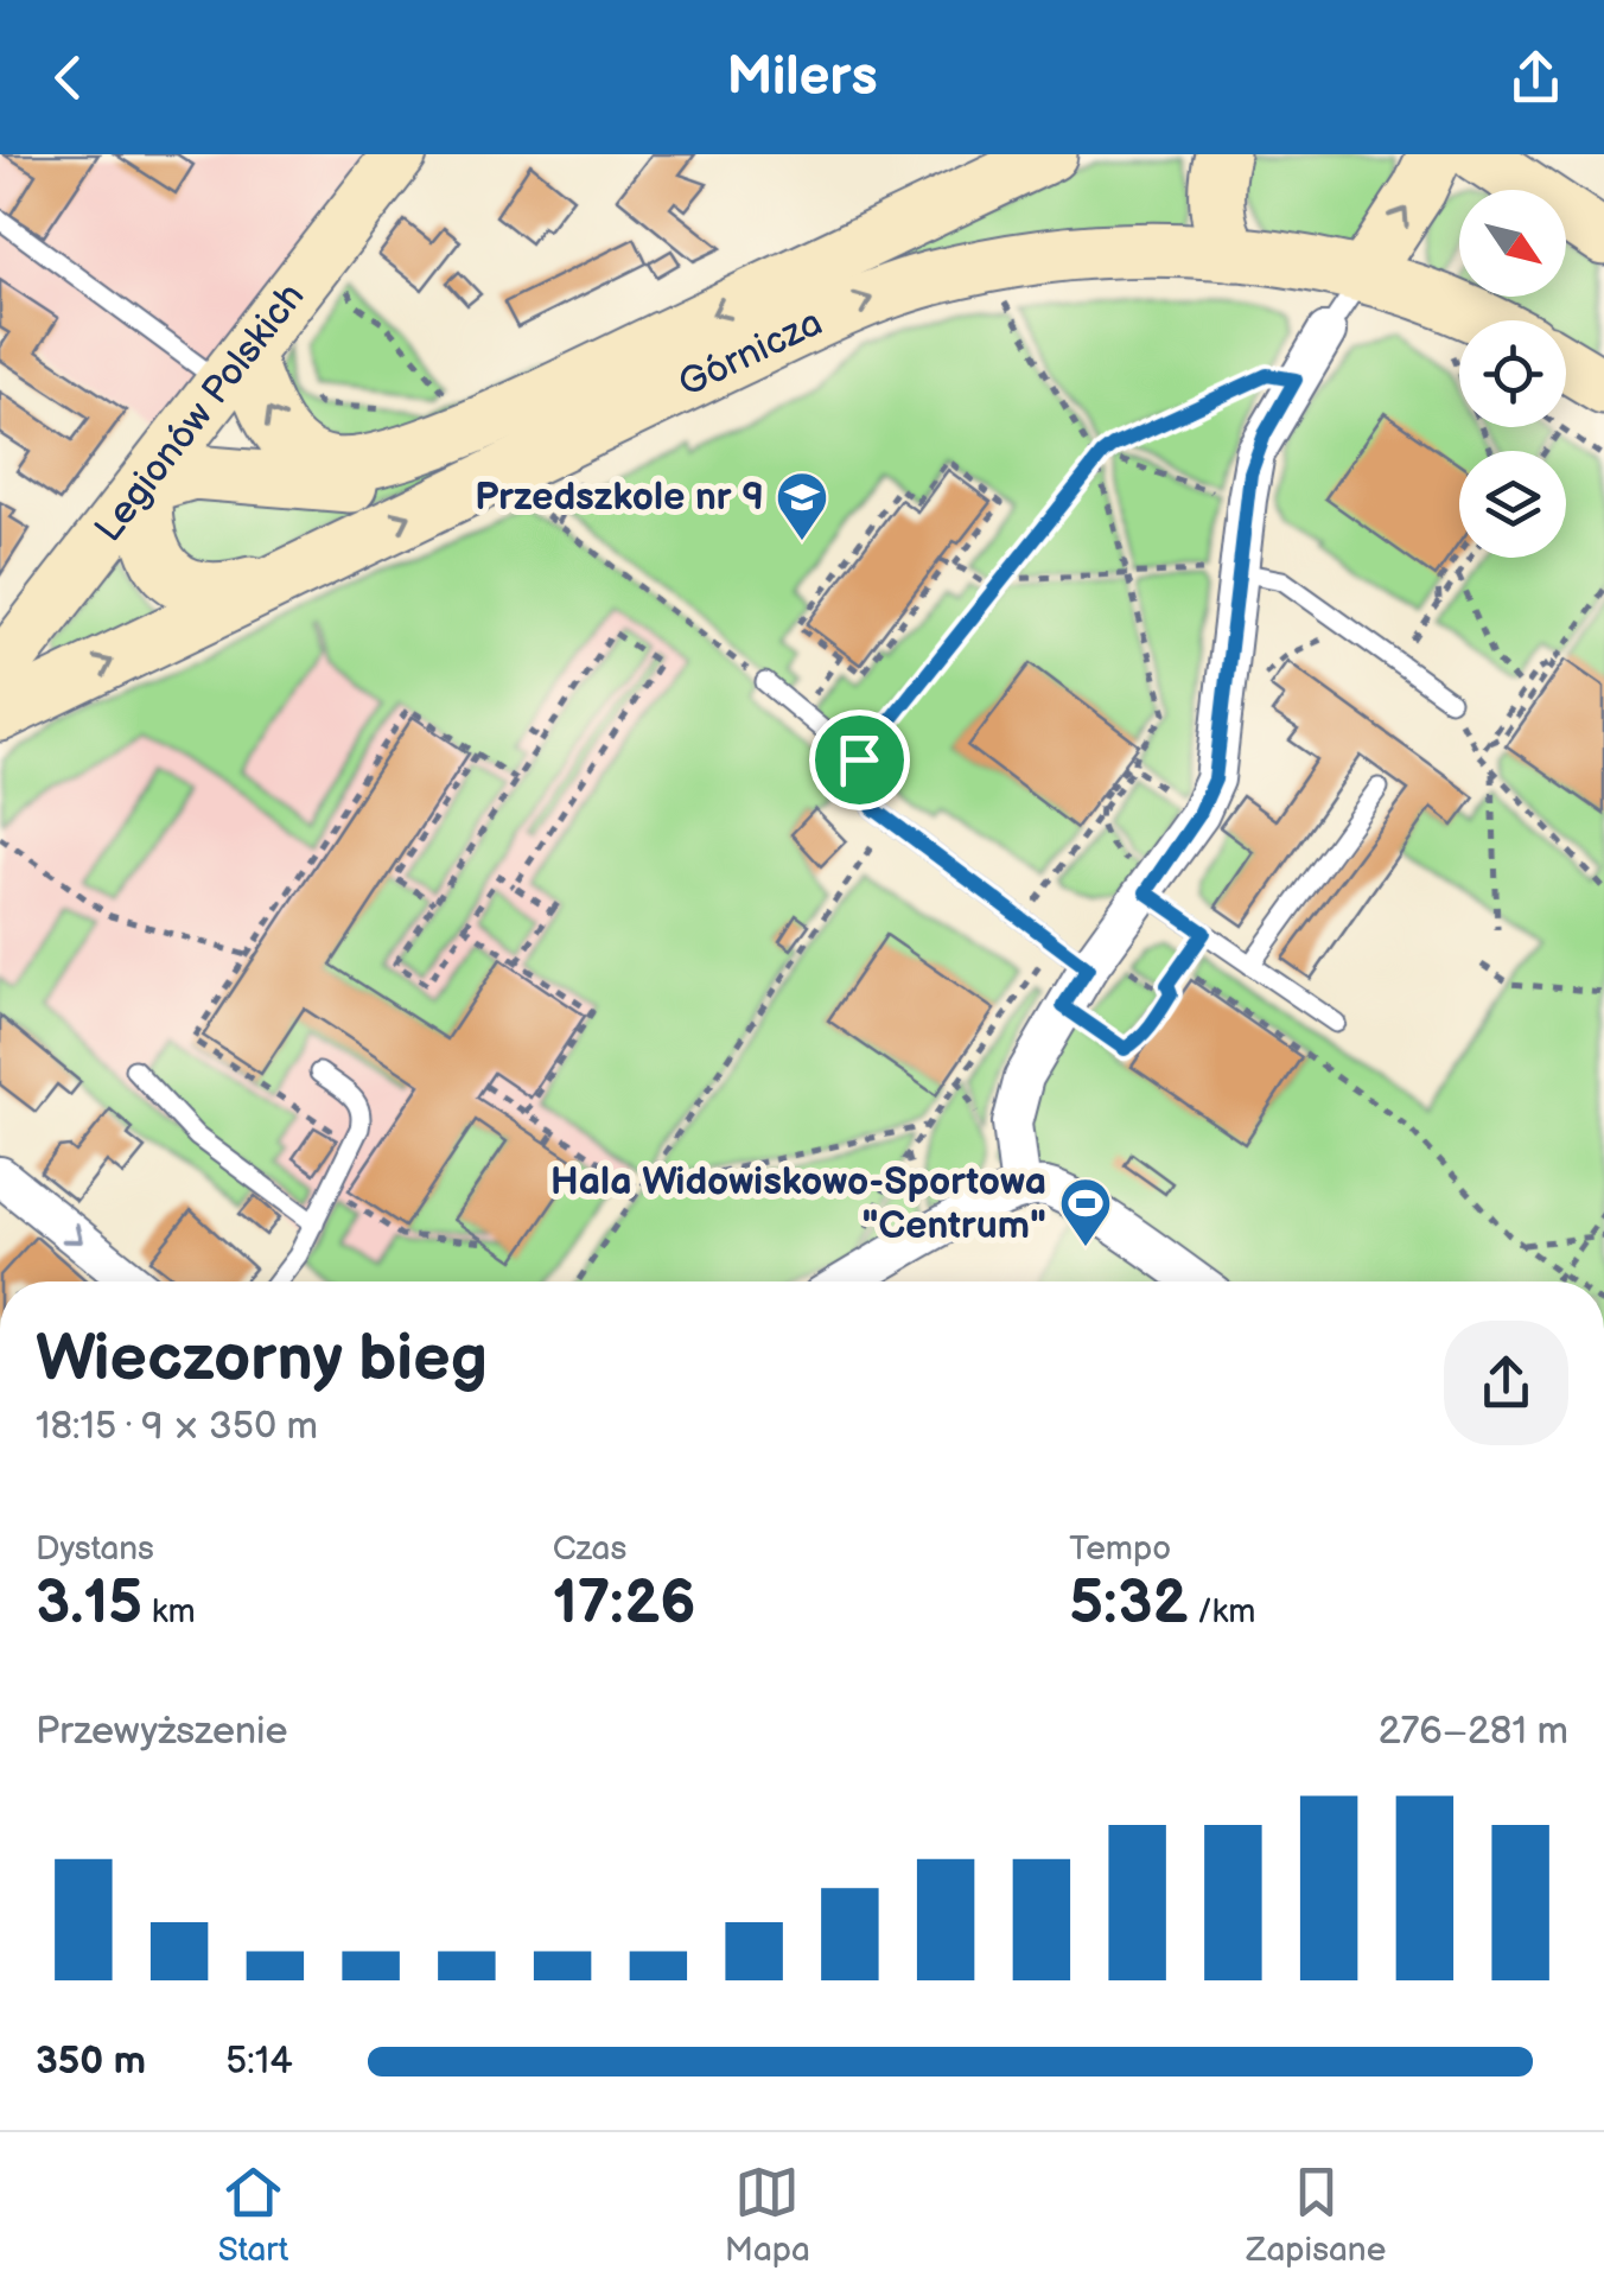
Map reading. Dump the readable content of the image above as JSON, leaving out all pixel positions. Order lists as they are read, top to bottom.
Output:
{
  "streets": {
    "street": ["Górnicza", "Legionów Polskich"]
  },
  "crossings": [
    ["Górnicza", "Legionów Polskich"]
  ],
  "places": {
    "school or university": ["Przedszkole nr 9"],
    "sports": ["Hala Widowiskowo-Sportowa \"Centrum\""]
  },
  "north": "bottom right",
  "page": {
    "header": "Milers",
    "heading": ["Wieczorny bieg", "18:15 · 9 × 350 m"],
    "stats": [
      ["Dystans", "3.15 km"],
      ["Czas", "17:26"],
      ["Tempo", "5:32 /km"]
    ],
    "chart": ["Przewyższenie", "276–281 m"],
    "list": [
      {
        "name": "350 m",
        "note": "5:14"
      }
    ],
    "tabs": ["Start", "Mapa", "Zapisane"]
  }
}
